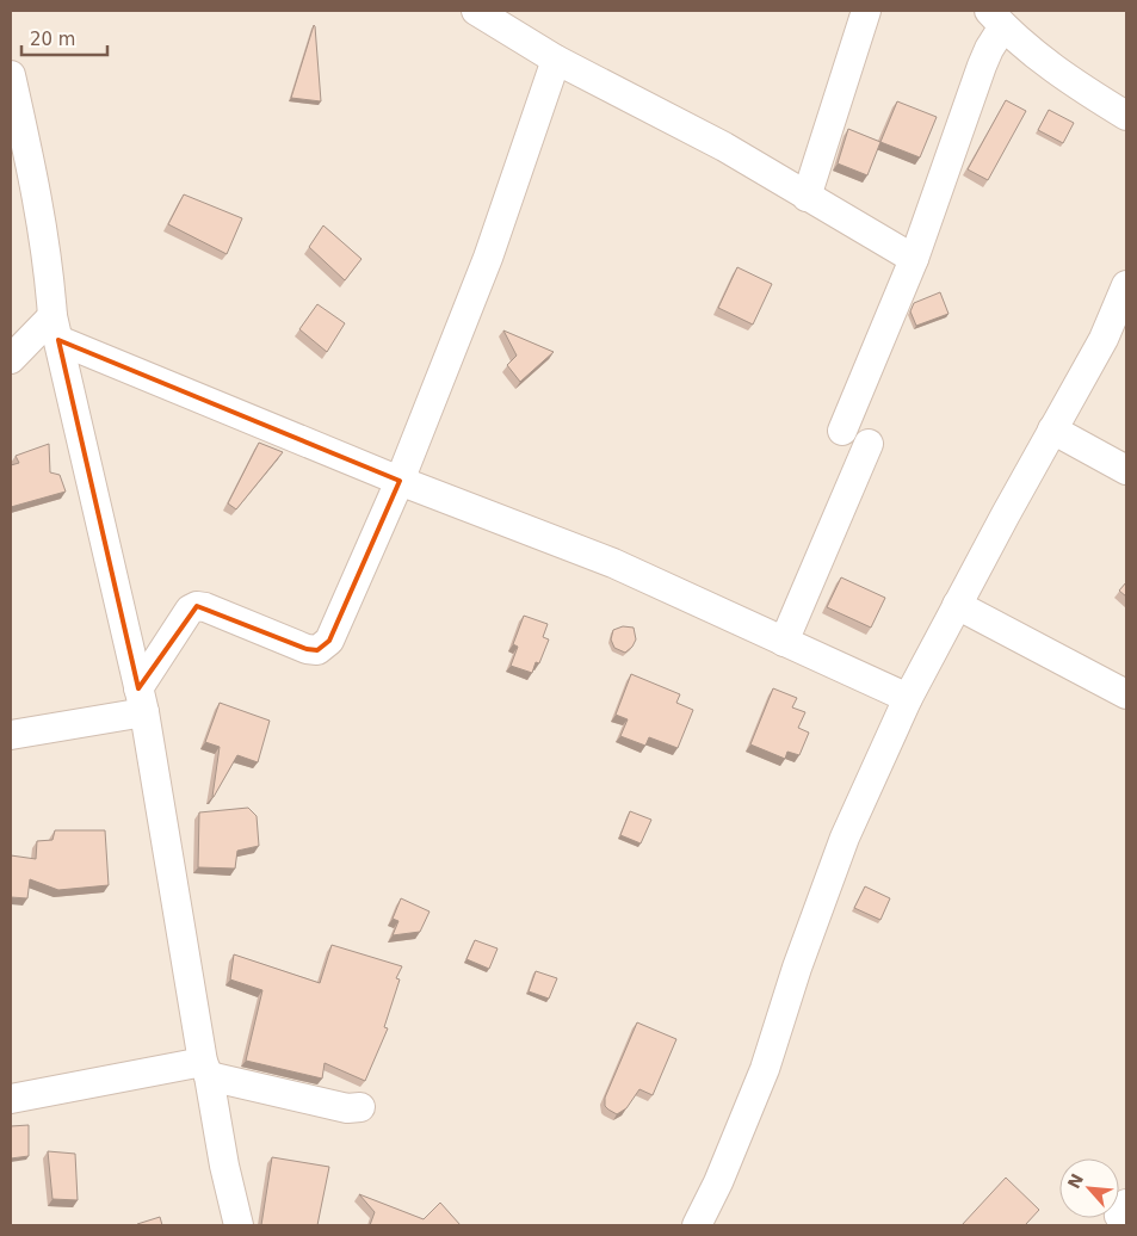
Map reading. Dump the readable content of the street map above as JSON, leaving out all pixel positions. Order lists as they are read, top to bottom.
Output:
{
  "scale_bar": "20 m",
  "north": "top left"
}
